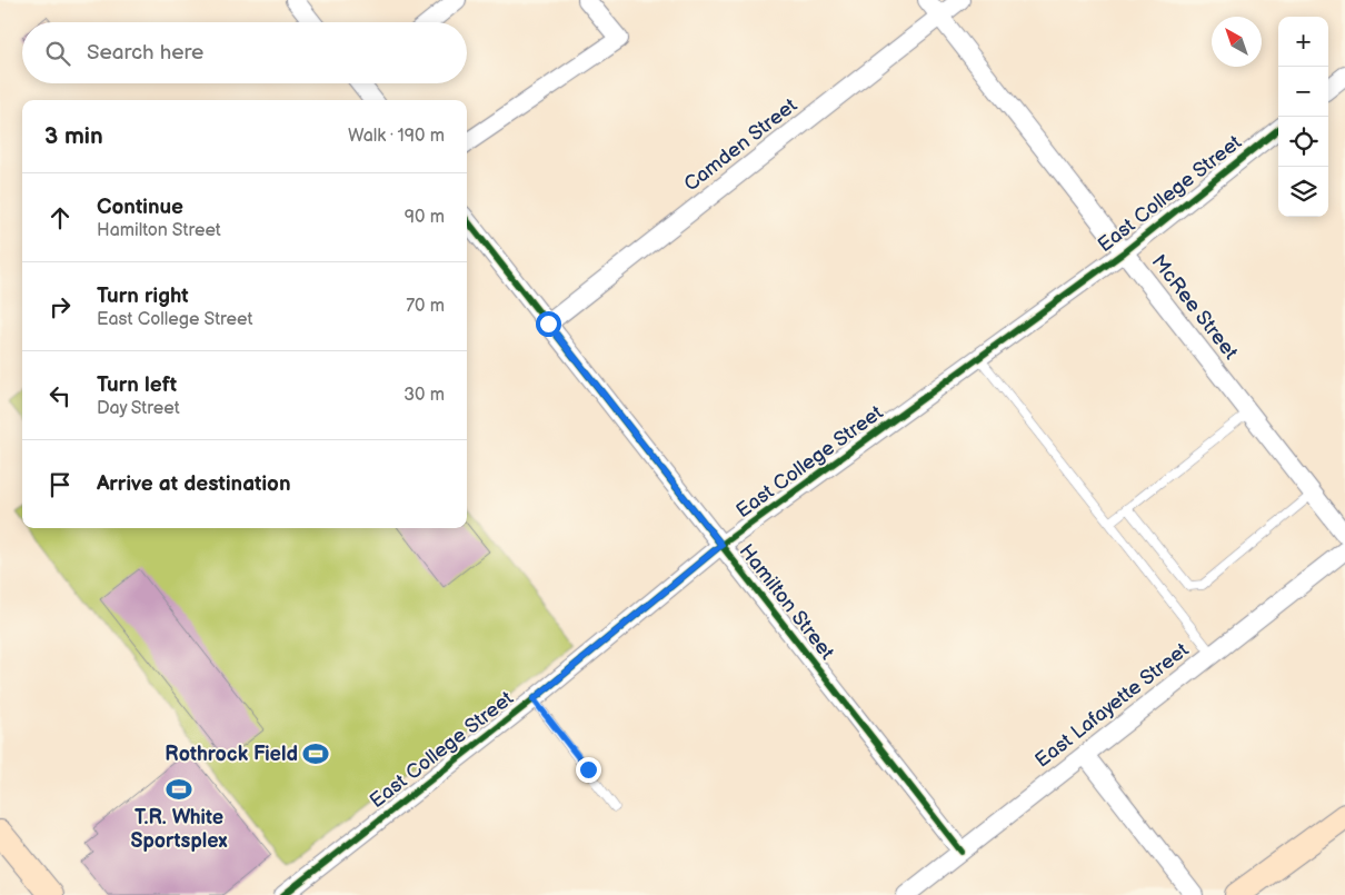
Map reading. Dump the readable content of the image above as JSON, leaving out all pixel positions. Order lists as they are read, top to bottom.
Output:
{
  "streets": {
    "street": [
      "Camden Street",
      "East College Street",
      "McRee Street",
      "Hamilton Street",
      "East Lafayette Street"
    ]
  },
  "crossings": [
    ["Camden Street", "McRee Street"],
    ["Camden Street", "Hamilton Street"],
    ["East College Street", "McRee Street"],
    ["East College Street", "Hamilton Street"],
    ["Hamilton Street", "East Lafayette Street"]
  ],
  "places": {
    "sports": ["Rothrock Field", "T.R. White Sportsplex"]
  },
  "north": "top left",
  "page": {
    "map_buttons": ["+", "−"],
    "search": "Search here",
    "heading": ["3 min", "Walk · 190 m"],
    "list": [
      ["Continue", "Hamilton Street", "90 m"],
      ["Turn right", "East College Street", "70 m"],
      ["Turn left", "Day Street", "30 m"],
      "Arrive at destination"
    ]
  }
}
